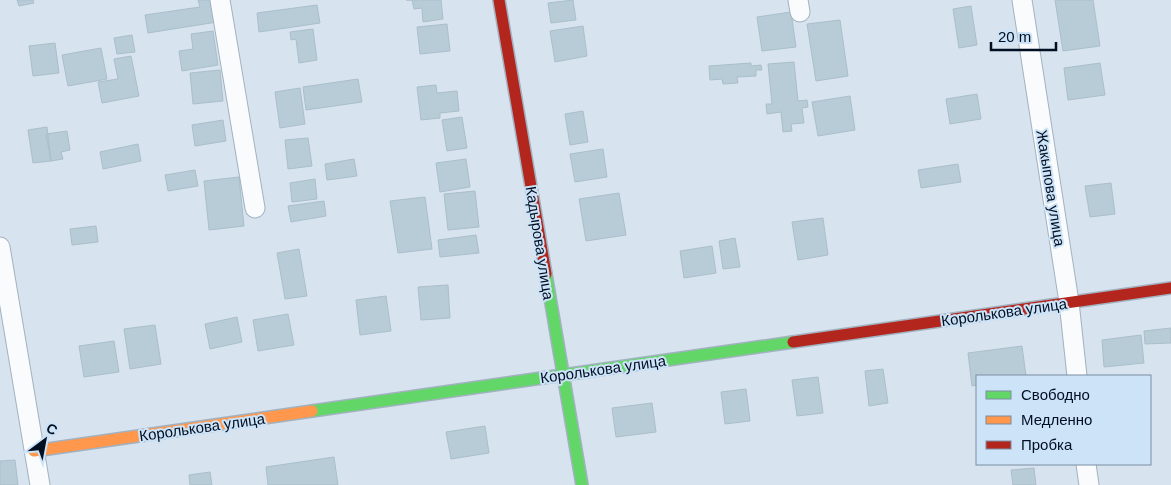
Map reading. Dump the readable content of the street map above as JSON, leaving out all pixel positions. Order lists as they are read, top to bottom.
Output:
{
  "streets": {
    "street": ["Жакыпова улица", "Кадырова улица", "Королькова улица"]
  },
  "crossings": [
    ["Жакыпова улица", "Королькова улица"],
    ["Кадырова улица", "Королькова улица"]
  ],
  "legend": ["Свободно", "Медленно", "Пробка"],
  "scale_bar": "20 m",
  "north": "top right"
}
